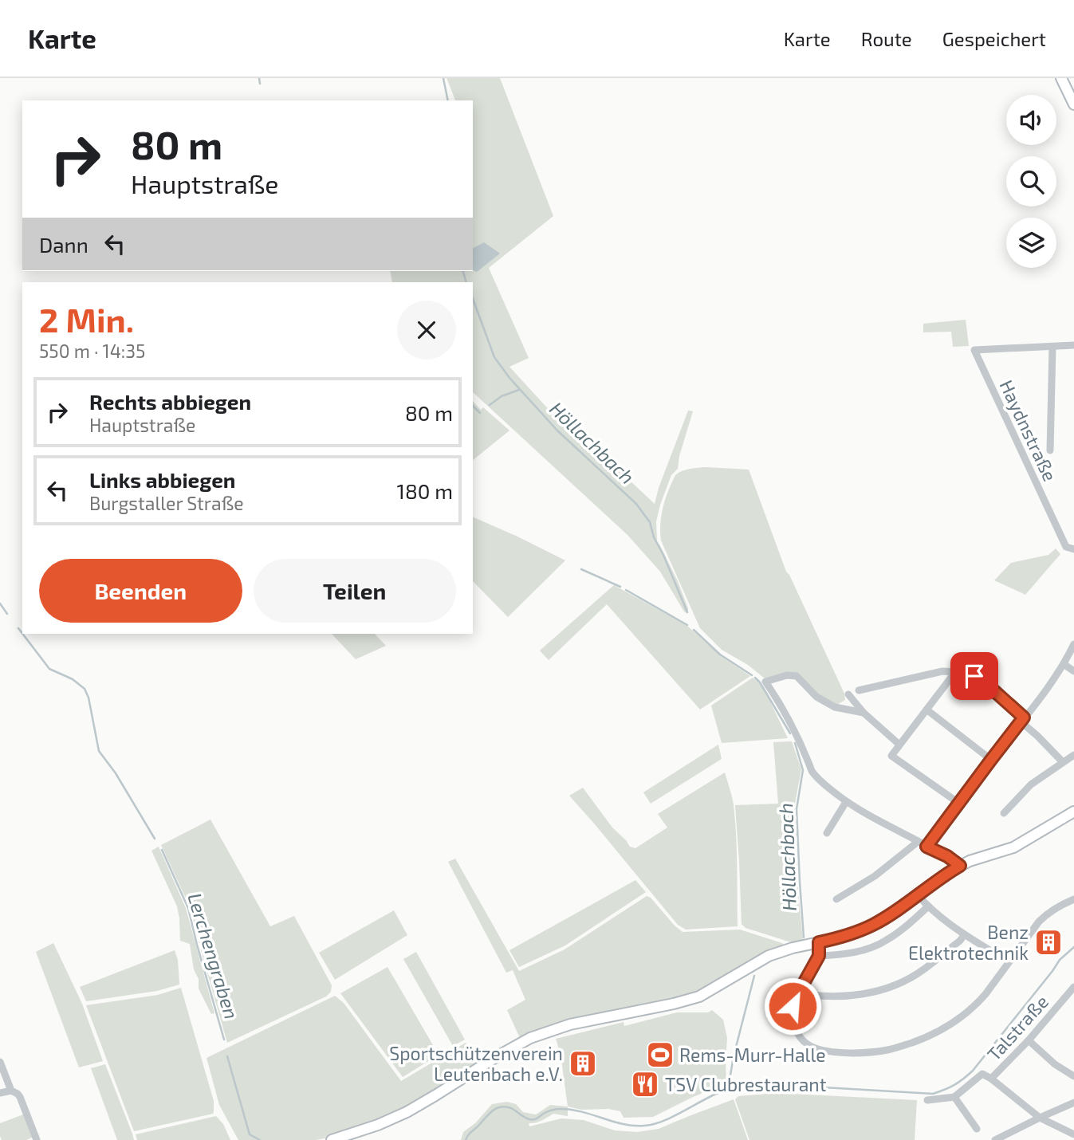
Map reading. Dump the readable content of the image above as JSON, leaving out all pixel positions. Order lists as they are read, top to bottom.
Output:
{
  "streets": {
    "street": ["Haydnstraße", "Talstraße"]
  },
  "water": ["Höllachbach", "Lerchengraben"],
  "places": {
    "building": ["Benz Elektrotechnik", "Sportschützenverein Leutenbach e.V."],
    "sports": ["Rems-Murr-Halle"],
    "restaurant": ["TSV Clubrestaurant"]
  },
  "page": {
    "header": "Karte",
    "nav": ["Karte", "Route", "Gespeichert"],
    "turn": ["80 m", "Hauptstraße"],
    "then": "Dann",
    "heading": ["2 Min.", "550 m · 14:35"],
    "list": [
      {
        "name": "Rechts abbiegen",
        "note": "Hauptstraße",
        "value": "80 m"
      },
      {
        "name": "Links abbiegen",
        "note": "Burgstaller Straße",
        "value": "180 m"
      }
    ],
    "buttons": ["Beenden", "Teilen"]
  }
}
